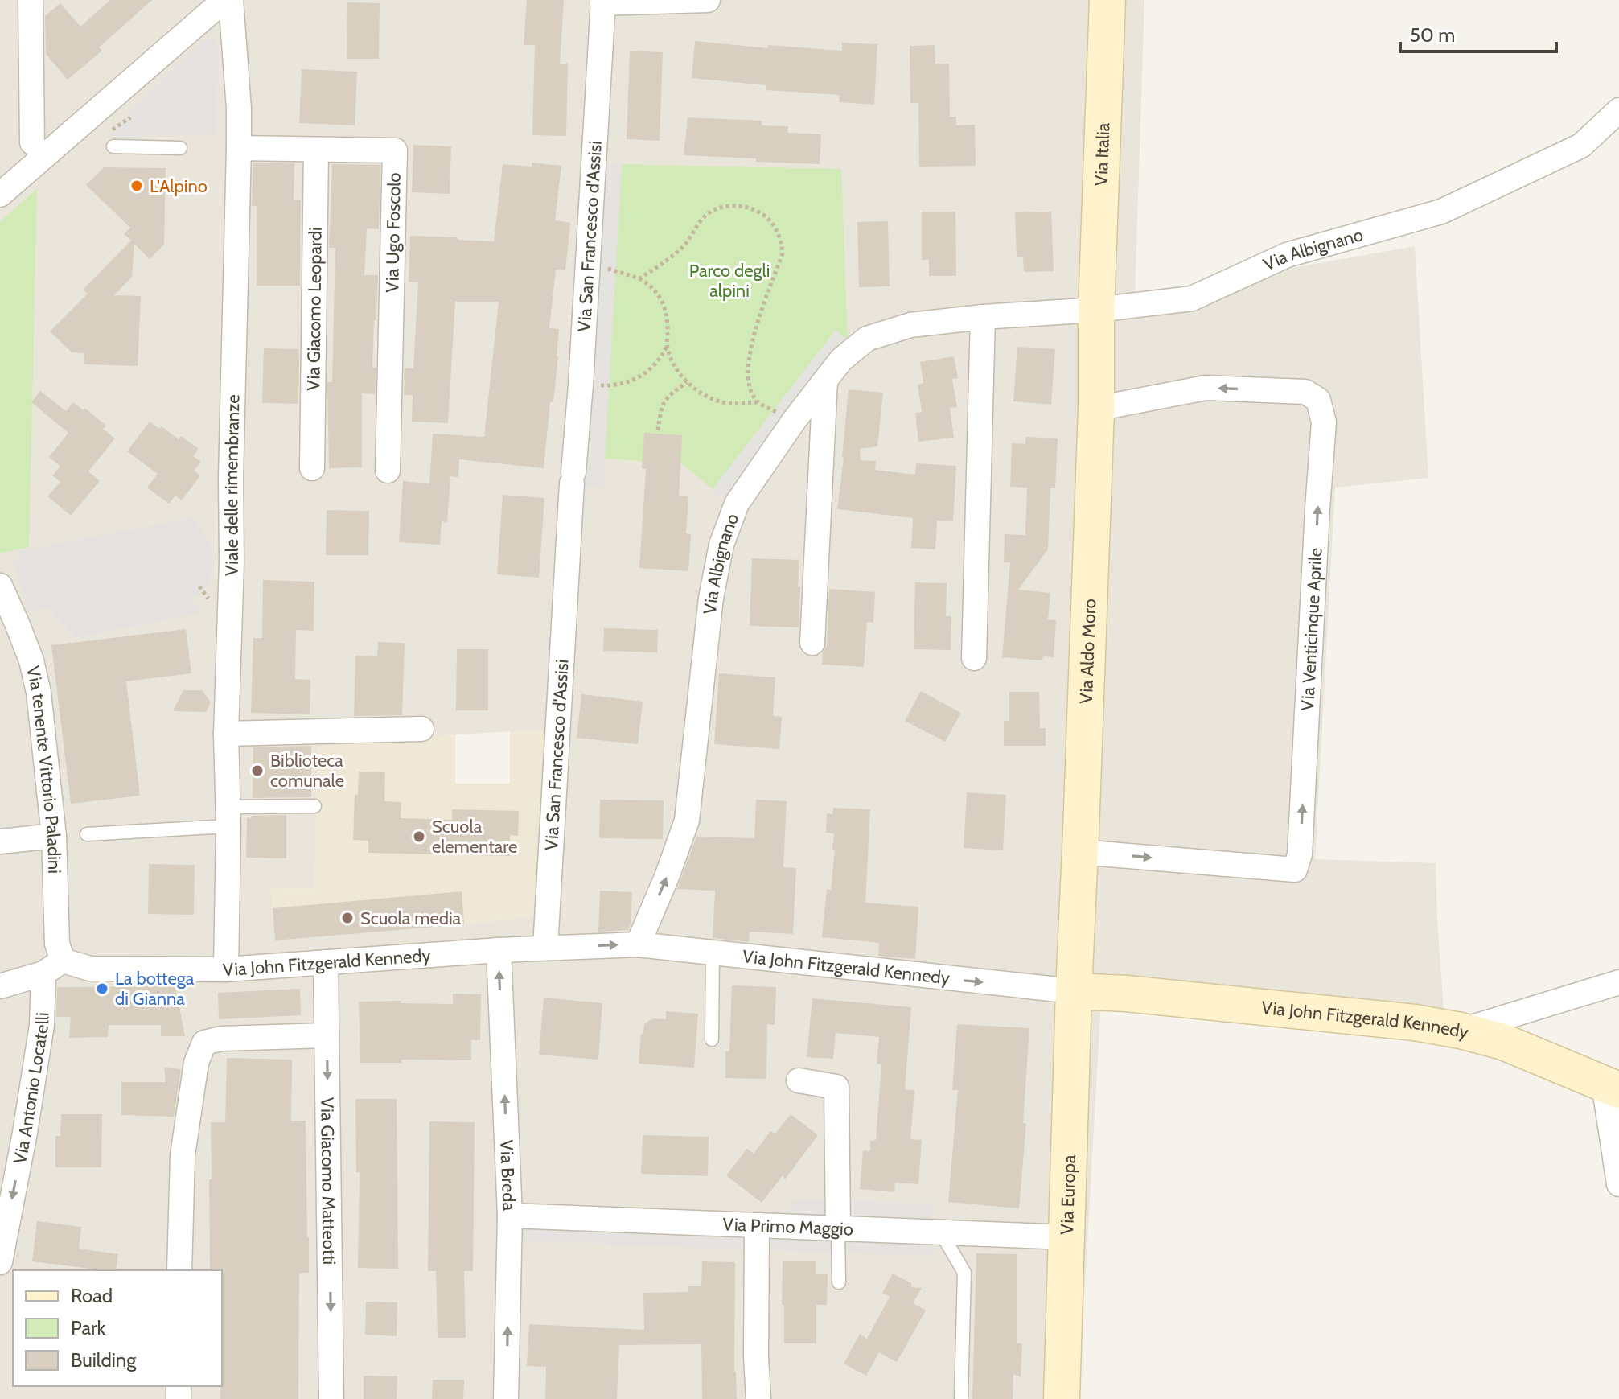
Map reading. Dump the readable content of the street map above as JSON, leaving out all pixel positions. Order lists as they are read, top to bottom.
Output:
{
  "streets": {
    "street": [
      "Via Italia",
      "Via Ugo Foscolo",
      "Via San Francesco d'Assisi",
      "Via Albignano",
      "Via Giacomo Leopardi",
      "Viale delle rimembranze",
      "Via Venticinque Aprile",
      "Via Aldo Moro",
      "Via tenente Vittorio Paladini",
      "Via John Fitzgerald Kennedy",
      "Via Antonio Locatelli",
      "Via Breda",
      "Via Giacomo Matteotti",
      "Via Europa",
      "Via Primo Maggio"
    ]
  },
  "crossings": [
    ["Via Italia", "Via Albignano"],
    ["Via Italia", "Via Aldo Moro"],
    ["Via Ugo Foscolo", "Via Giacomo Leopardi"],
    ["Via Ugo Foscolo", "Viale delle rimembranze"],
    ["Via San Francesco d'Assisi", "Via John Fitzgerald Kennedy"],
    ["Via Albignano", "Via Aldo Moro"],
    ["Via Albignano", "Via John Fitzgerald Kennedy"],
    ["Viale delle rimembranze", "Via John Fitzgerald Kennedy"],
    ["Via Venticinque Aprile", "Via Aldo Moro"],
    ["Via Aldo Moro", "Via John Fitzgerald Kennedy"],
    ["Via Aldo Moro", "Via Europa"],
    ["Via tenente Vittorio Paladini", "Via John Fitzgerald Kennedy"],
    ["Via tenente Vittorio Paladini", "Via Antonio Locatelli"],
    ["Via John Fitzgerald Kennedy", "Via Antonio Locatelli"],
    ["Via John Fitzgerald Kennedy", "Via Breda"],
    ["Via John Fitzgerald Kennedy", "Via Giacomo Matteotti"],
    ["Via John Fitzgerald Kennedy", "Via Europa"],
    ["Via Breda", "Via Primo Maggio"],
    ["Via Europa", "Via Primo Maggio"]
  ],
  "one_way": ["Via Antonio Locatelli", "Via Breda", "Via Giacomo Matteotti"],
  "parks": ["Parco degli alpini"],
  "places": [
    "L'Alpino",
    "Biblioteca comunale",
    "Scuola elementare",
    "Scuola media",
    "La bottega di Gianna"
  ],
  "legend": ["Road", "Park", "Building"],
  "scale_bar": "50 m"
}
